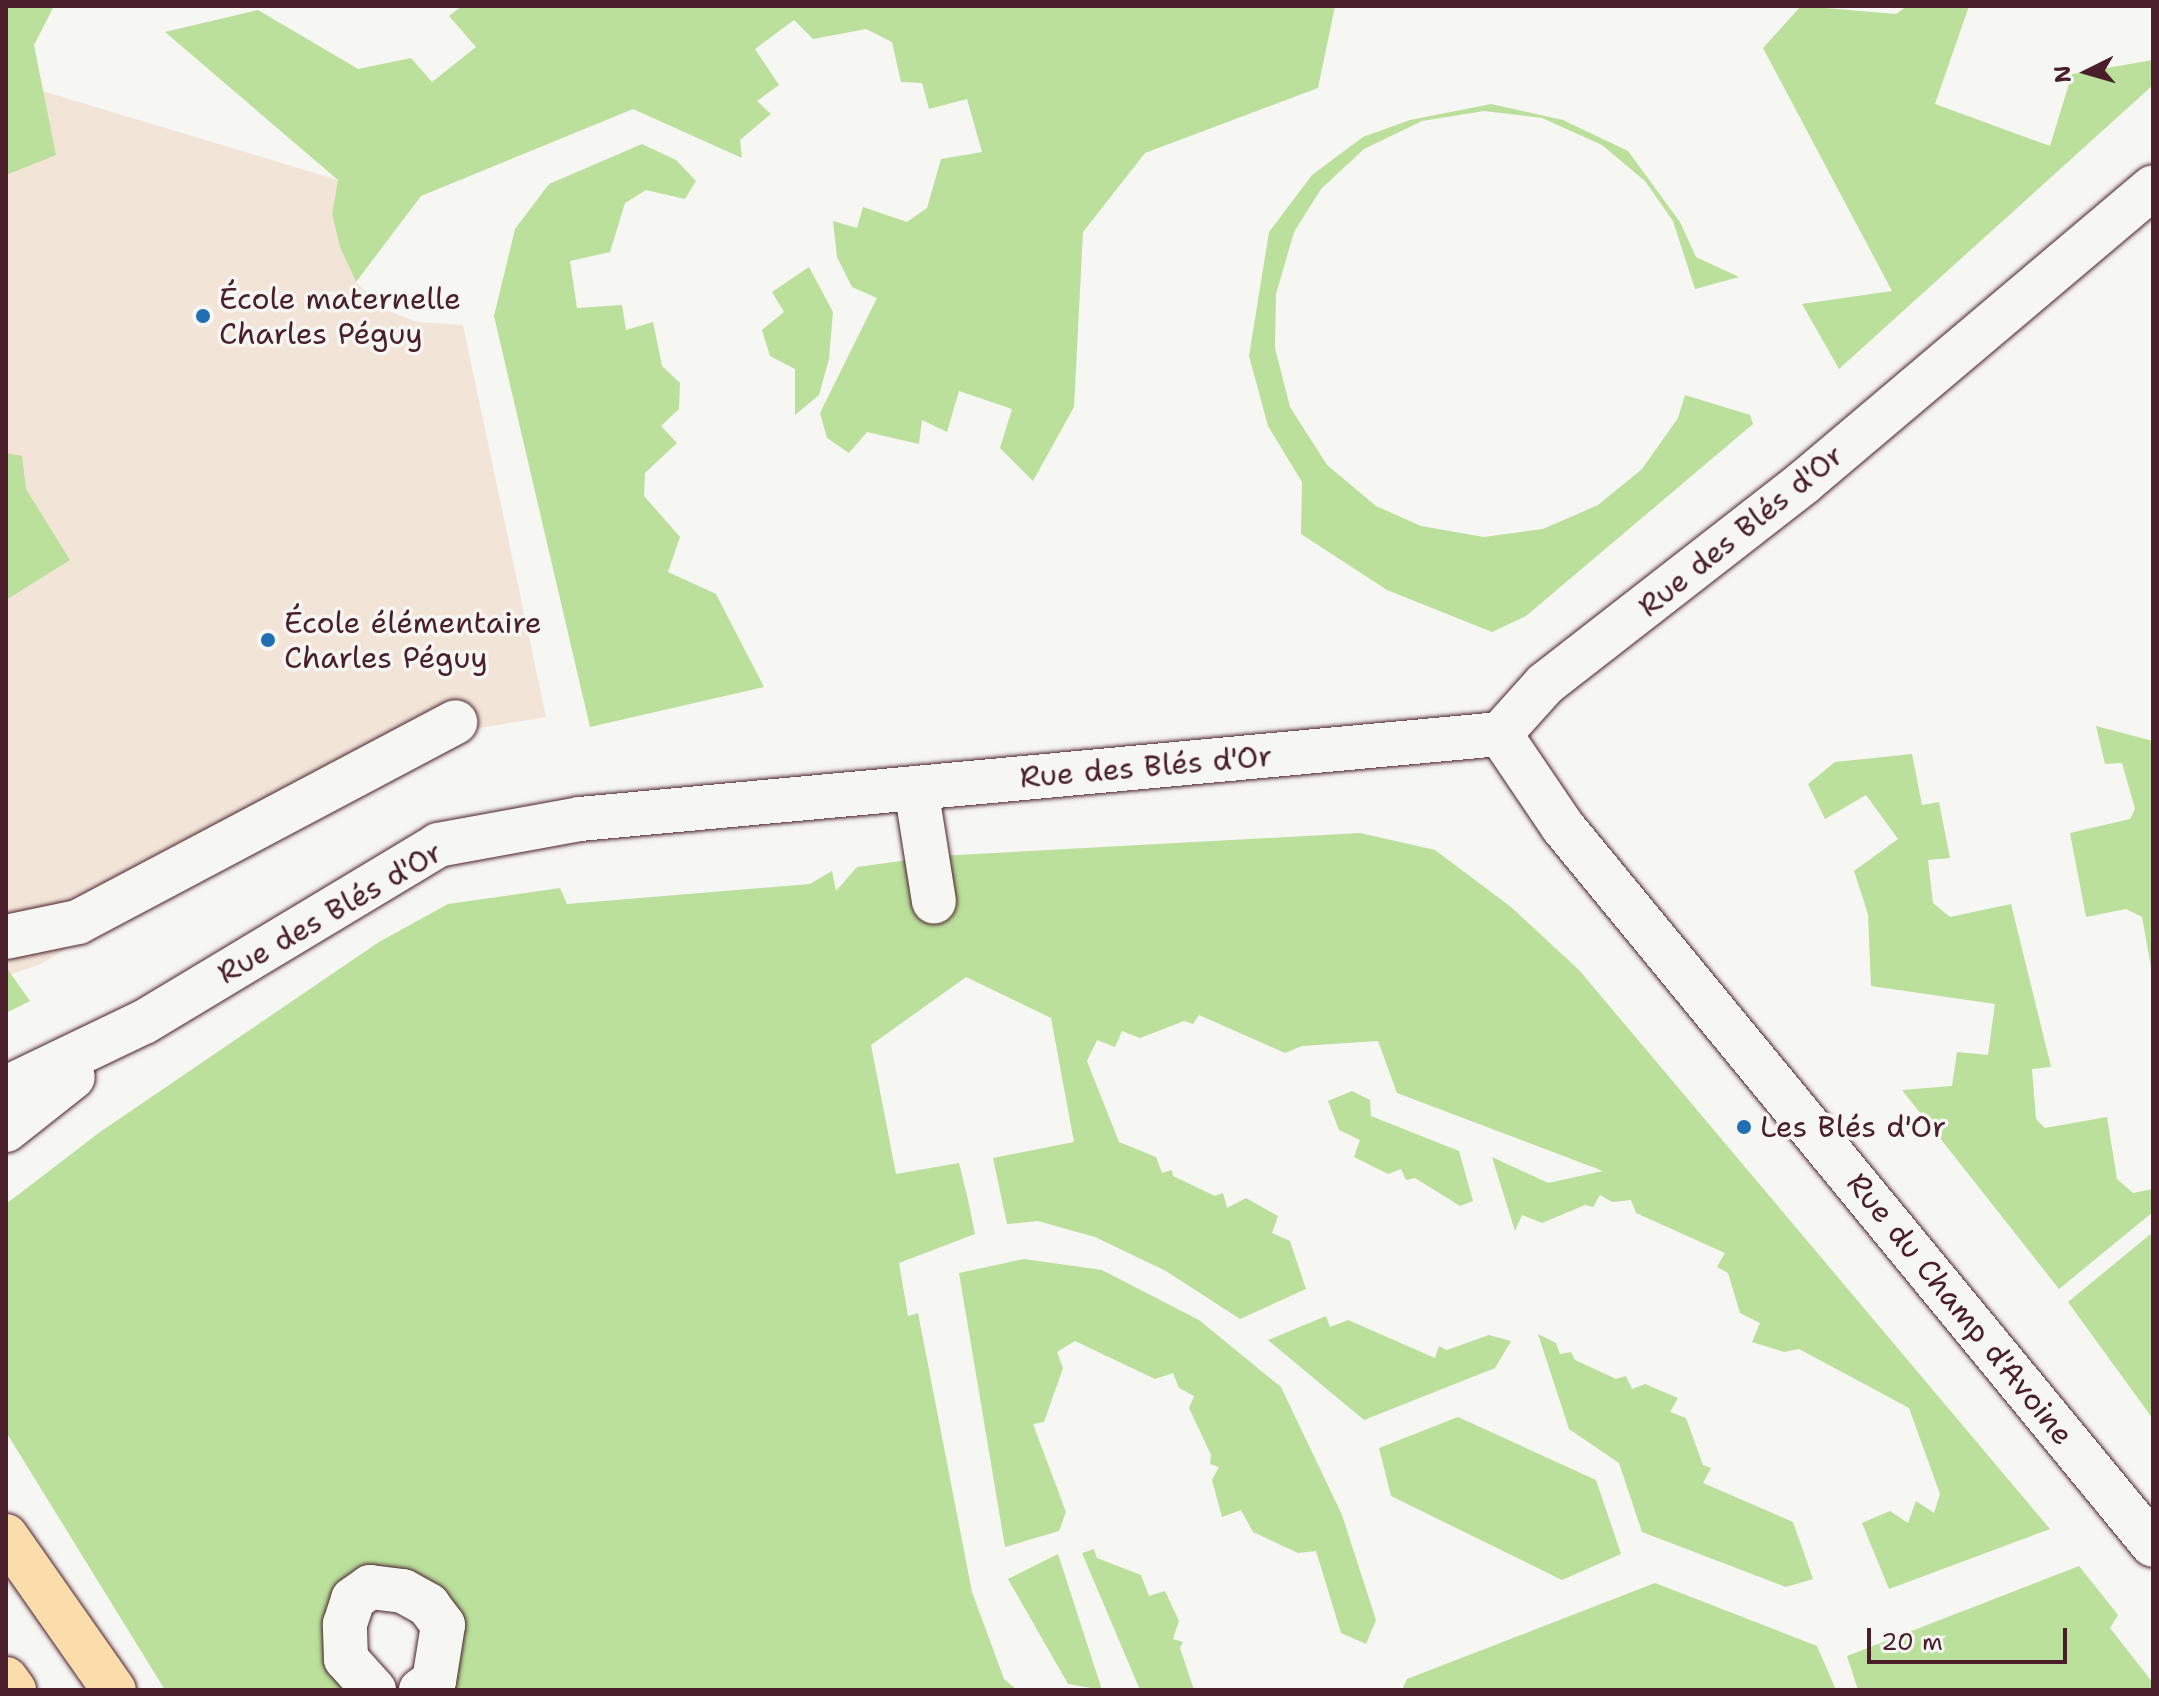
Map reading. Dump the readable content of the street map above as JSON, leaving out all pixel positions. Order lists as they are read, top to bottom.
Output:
{
  "streets": {
    "street": ["Rue des Blés d'Or", "Rue du Champ d'Avoine"]
  },
  "crossings": [
    ["Rue des Blés d'Or", "Rue du Champ d'Avoine"]
  ],
  "places": ["École maternelle Charles Péguy", "École élémentaire Charles Péguy", "Les Blés d'Or"],
  "scale_bar": "20 m",
  "north": "left"
}
